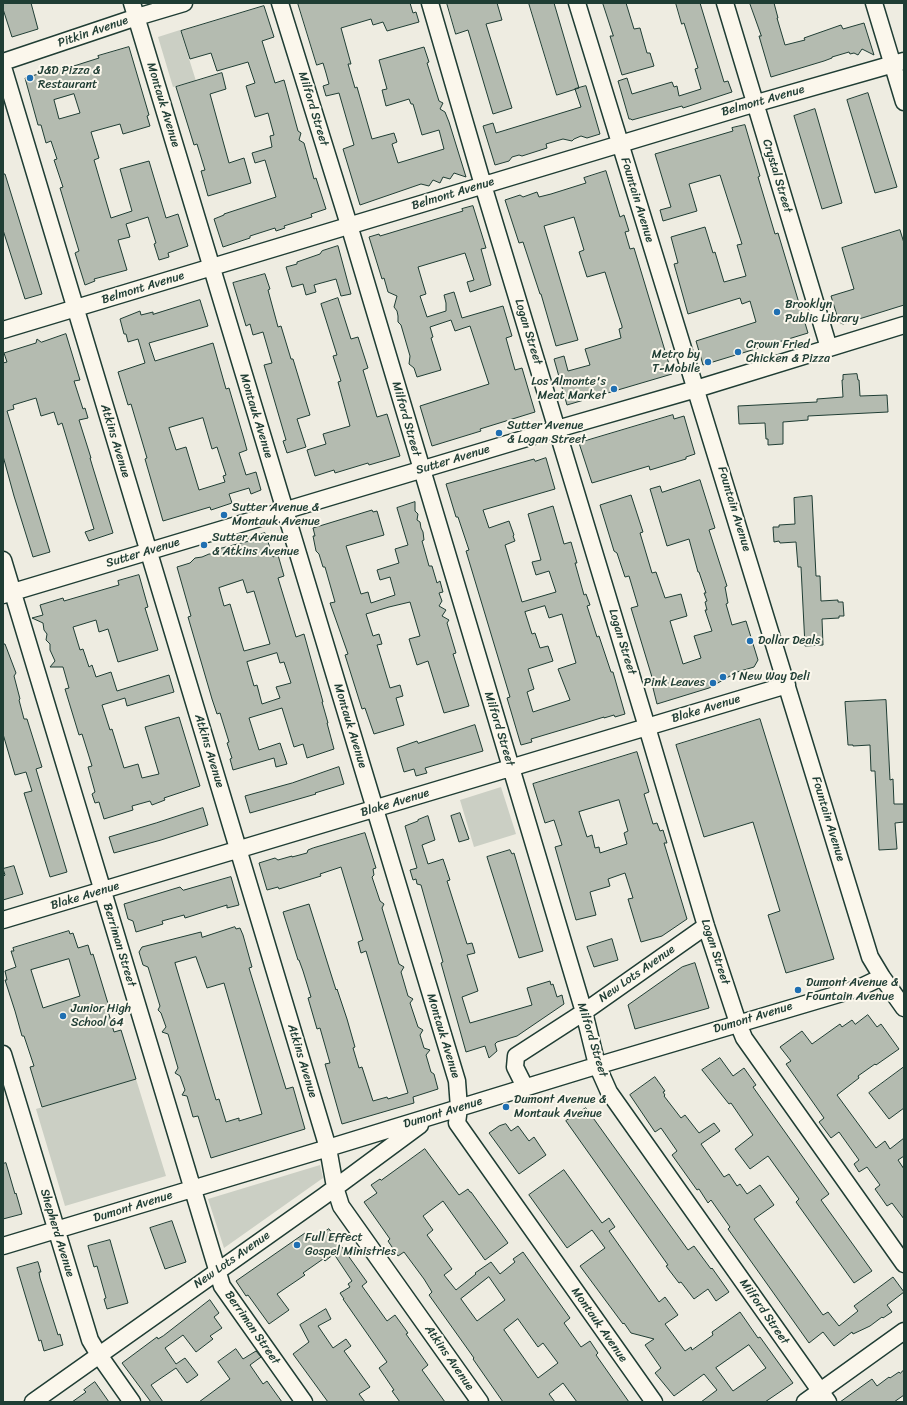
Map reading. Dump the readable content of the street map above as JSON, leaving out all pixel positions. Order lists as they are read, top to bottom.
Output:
{
  "streets": {
    "street": [
      "Pitkin Avenue",
      "Belmont Avenue",
      "Montauk Avenue",
      "Milford Street",
      "Crystal Street",
      "Fountain Avenue",
      "Logan Street",
      "Atkins Avenue",
      "Sutter Avenue",
      "Blake Avenue",
      "Berriman Street",
      "New Lots Avenue",
      "Dumont Avenue",
      "Shepherd Avenue"
    ]
  },
  "crossings": [
    ["Pitkin Avenue", "Montauk Avenue"],
    ["Belmont Avenue", "Montauk Avenue"],
    ["Belmont Avenue", "Milford Street"],
    ["Belmont Avenue", "Crystal Street"],
    ["Belmont Avenue", "Fountain Avenue"],
    ["Belmont Avenue", "Logan Street"],
    ["Belmont Avenue", "Atkins Avenue"],
    ["Montauk Avenue", "Sutter Avenue"],
    ["Montauk Avenue", "Blake Avenue"],
    ["Montauk Avenue", "Dumont Avenue"],
    ["Milford Street", "Sutter Avenue"],
    ["Milford Street", "Blake Avenue"],
    ["Milford Street", "New Lots Avenue"],
    ["Milford Street", "Dumont Avenue"],
    ["Crystal Street", "Sutter Avenue"],
    ["Fountain Avenue", "Sutter Avenue"],
    ["Fountain Avenue", "Blake Avenue"],
    ["Fountain Avenue", "Dumont Avenue"],
    ["Logan Street", "Sutter Avenue"],
    ["Logan Street", "Blake Avenue"],
    ["Logan Street", "New Lots Avenue"],
    ["Logan Street", "Dumont Avenue"],
    ["Atkins Avenue", "Sutter Avenue"],
    ["Atkins Avenue", "Blake Avenue"],
    ["Atkins Avenue", "New Lots Avenue"],
    ["Atkins Avenue", "Dumont Avenue"],
    ["Sutter Avenue", "Berriman Street"],
    ["Blake Avenue", "Berriman Street"],
    ["Berriman Street", "New Lots Avenue"],
    ["Berriman Street", "Dumont Avenue"],
    ["New Lots Avenue", "Dumont Avenue"],
    ["New Lots Avenue", "Shepherd Avenue"],
    ["Dumont Avenue", "Shepherd Avenue"]
  ],
  "places": [
    "J&D Pizza & Restaurant",
    "Brooklyn Public Library",
    "Crown Fried Chicken & Pizza",
    "Metro by T-Mobile",
    "Los Almonte's Meat Market",
    "Sutter Avenue & Logan Street",
    "Sutter Avenue & Montauk Avenue",
    "Sutter Avenue & Atkins Avenue",
    "Dollar Deals",
    "1 New Way Deli",
    "Pink Leaves",
    "Dumont Avenue & Fountain Avenue",
    "Junior High School 64",
    "Dumont Avenue & Montauk Avenue",
    "Full Effect Gospel Ministries"
  ]
}
